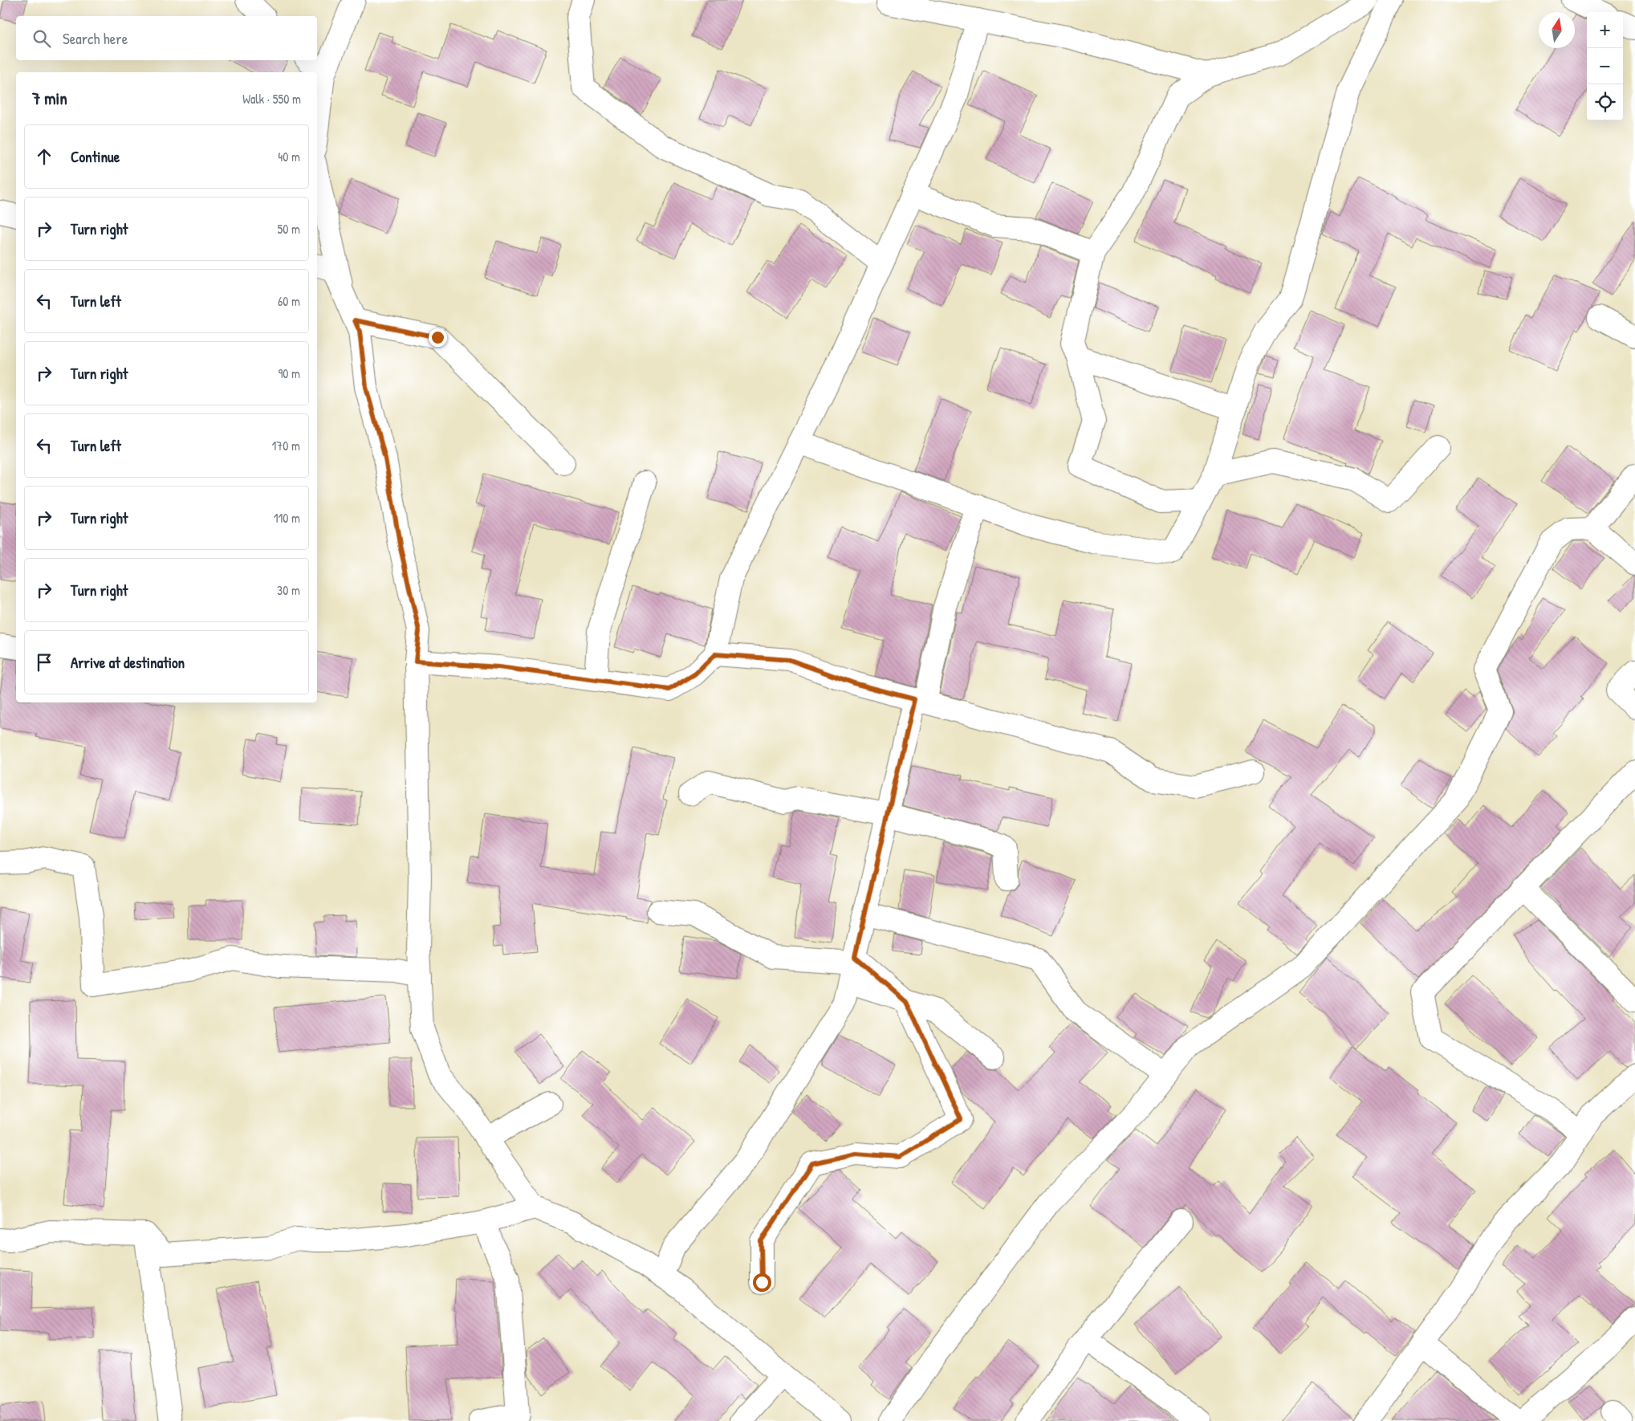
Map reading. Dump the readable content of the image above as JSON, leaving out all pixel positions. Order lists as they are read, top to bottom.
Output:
{
  "north": "top",
  "page": {
    "map_buttons": ["+", "−"],
    "search": "Search here",
    "heading": ["7 min", "Walk · 550 m"],
    "list": [
      ["Continue", "40 m"],
      ["Turn right", "50 m"],
      ["Turn left", "60 m"],
      ["Turn right", "90 m"],
      ["Turn left", "170 m"],
      ["Turn right", "110 m"],
      ["Turn right", "30 m"],
      "Arrive at destination"
    ]
  }
}
